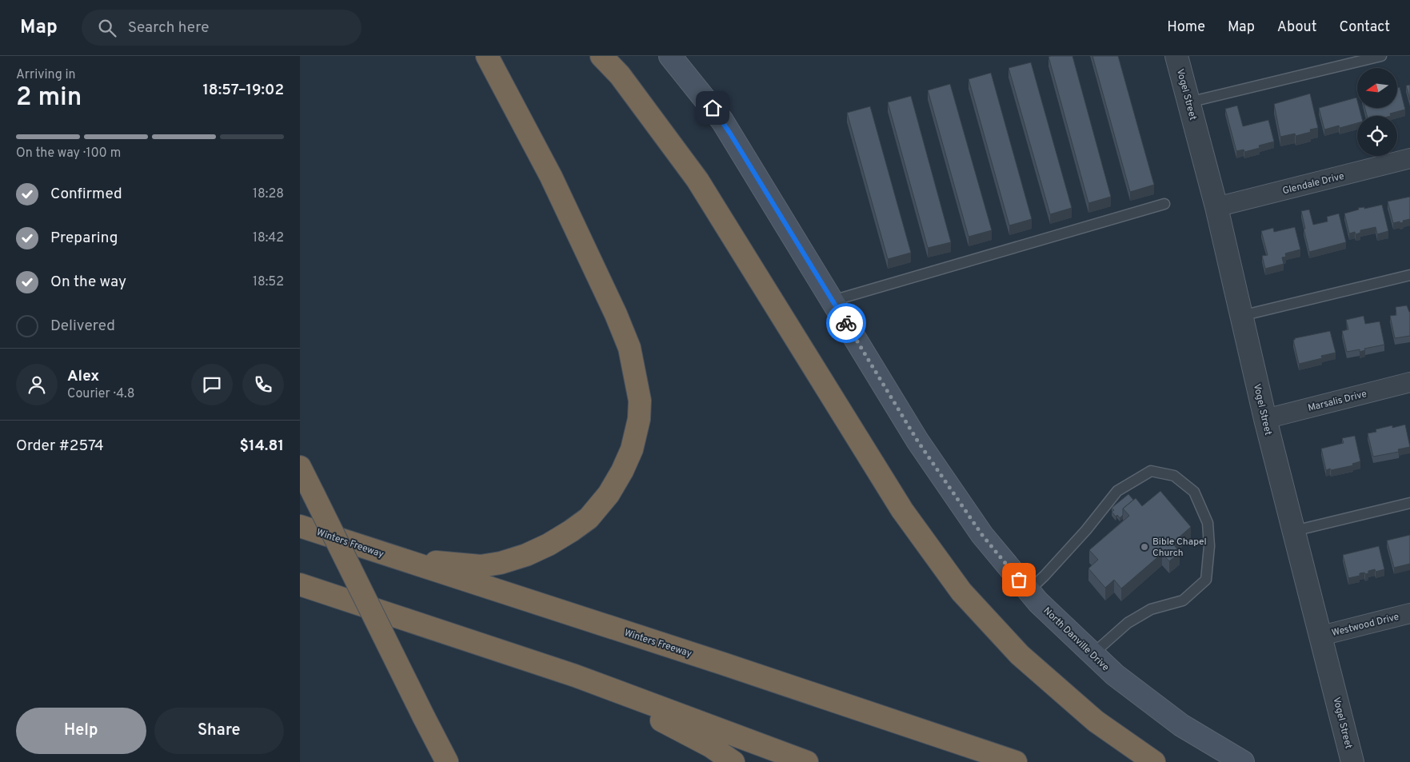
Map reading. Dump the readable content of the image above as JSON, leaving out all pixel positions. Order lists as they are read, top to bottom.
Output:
{
  "streets": {
    "highway": ["Winters Freeway"],
    "main road": ["North Danville Drive"],
    "street": [
      "Vogel Street",
      "Glendale Drive",
      "Marsalis Drive",
      "Westwood Drive"
    ]
  },
  "crossings": [
    ["Vogel Street", "Glendale Drive"],
    ["Vogel Street", "Marsalis Drive"],
    ["Vogel Street", "Westwood Drive"]
  ],
  "places": ["Bible Chapel Church"],
  "north": "left",
  "page": {
    "header": "Map",
    "search": "Search here",
    "nav": [
      "Home",
      "Map",
      "About",
      "Contact"
    ],
    "heading": ["2 min", "Arriving in", "18:57–19:02"],
    "panel": [
      "Alex",
      "Courier · 4.8",
      "Order #2574",
      "$14.81"
    ],
    "bar": "On the way · 100 m",
    "list": [
      ["Confirmed", "18:28"],
      ["Preparing", "18:42"],
      ["On the way", "18:52"],
      "Delivered"
    ],
    "buttons": ["Help", "Share"]
  }
}
